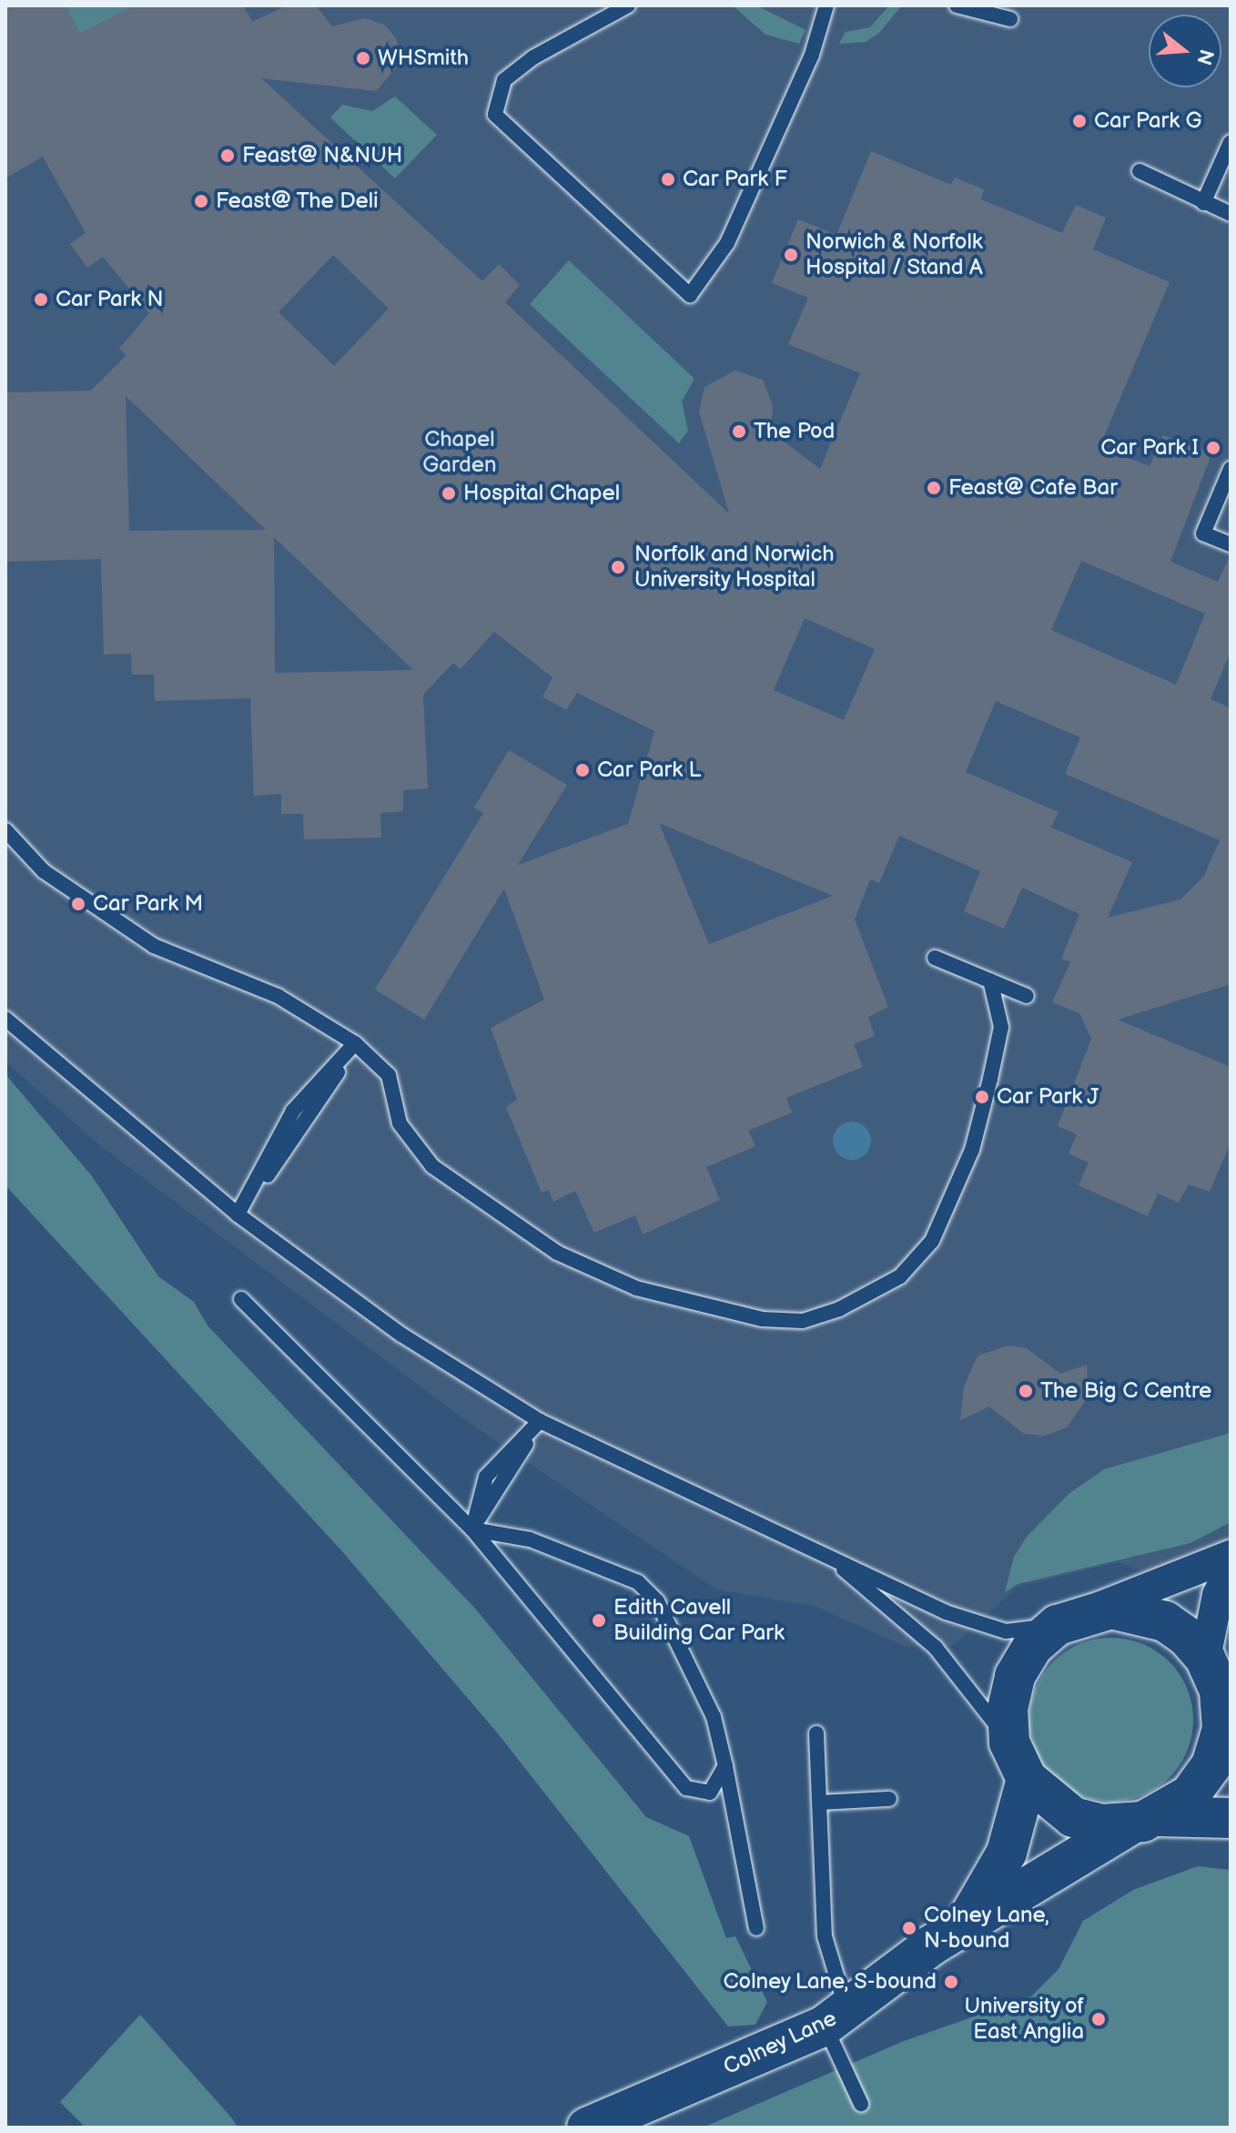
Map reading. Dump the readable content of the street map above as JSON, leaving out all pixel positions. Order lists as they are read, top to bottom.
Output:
{
  "streets": {
    "street": ["Colney Lane"]
  },
  "parks": ["Chapel Garden"],
  "places": [
    "WHSmith",
    "Car Park G",
    "Feast@ N&NUH",
    "Car Park F",
    "Feast@ The Deli",
    "Norwich & Norfolk Hospital / Stand A",
    "Car Park N",
    "The Pod",
    "Car Park I",
    "Feast@ Cafe Bar",
    "Hospital Chapel",
    "Norfolk and Norwich University Hospital",
    "Car Park L",
    "Car Park M",
    "Car Park J",
    "The Big C Centre",
    "Edith Cavell Building Car Park",
    "Colney Lane, N-bound",
    "Colney Lane, S-bound",
    "University of East Anglia"
  ],
  "north": "right"
}
